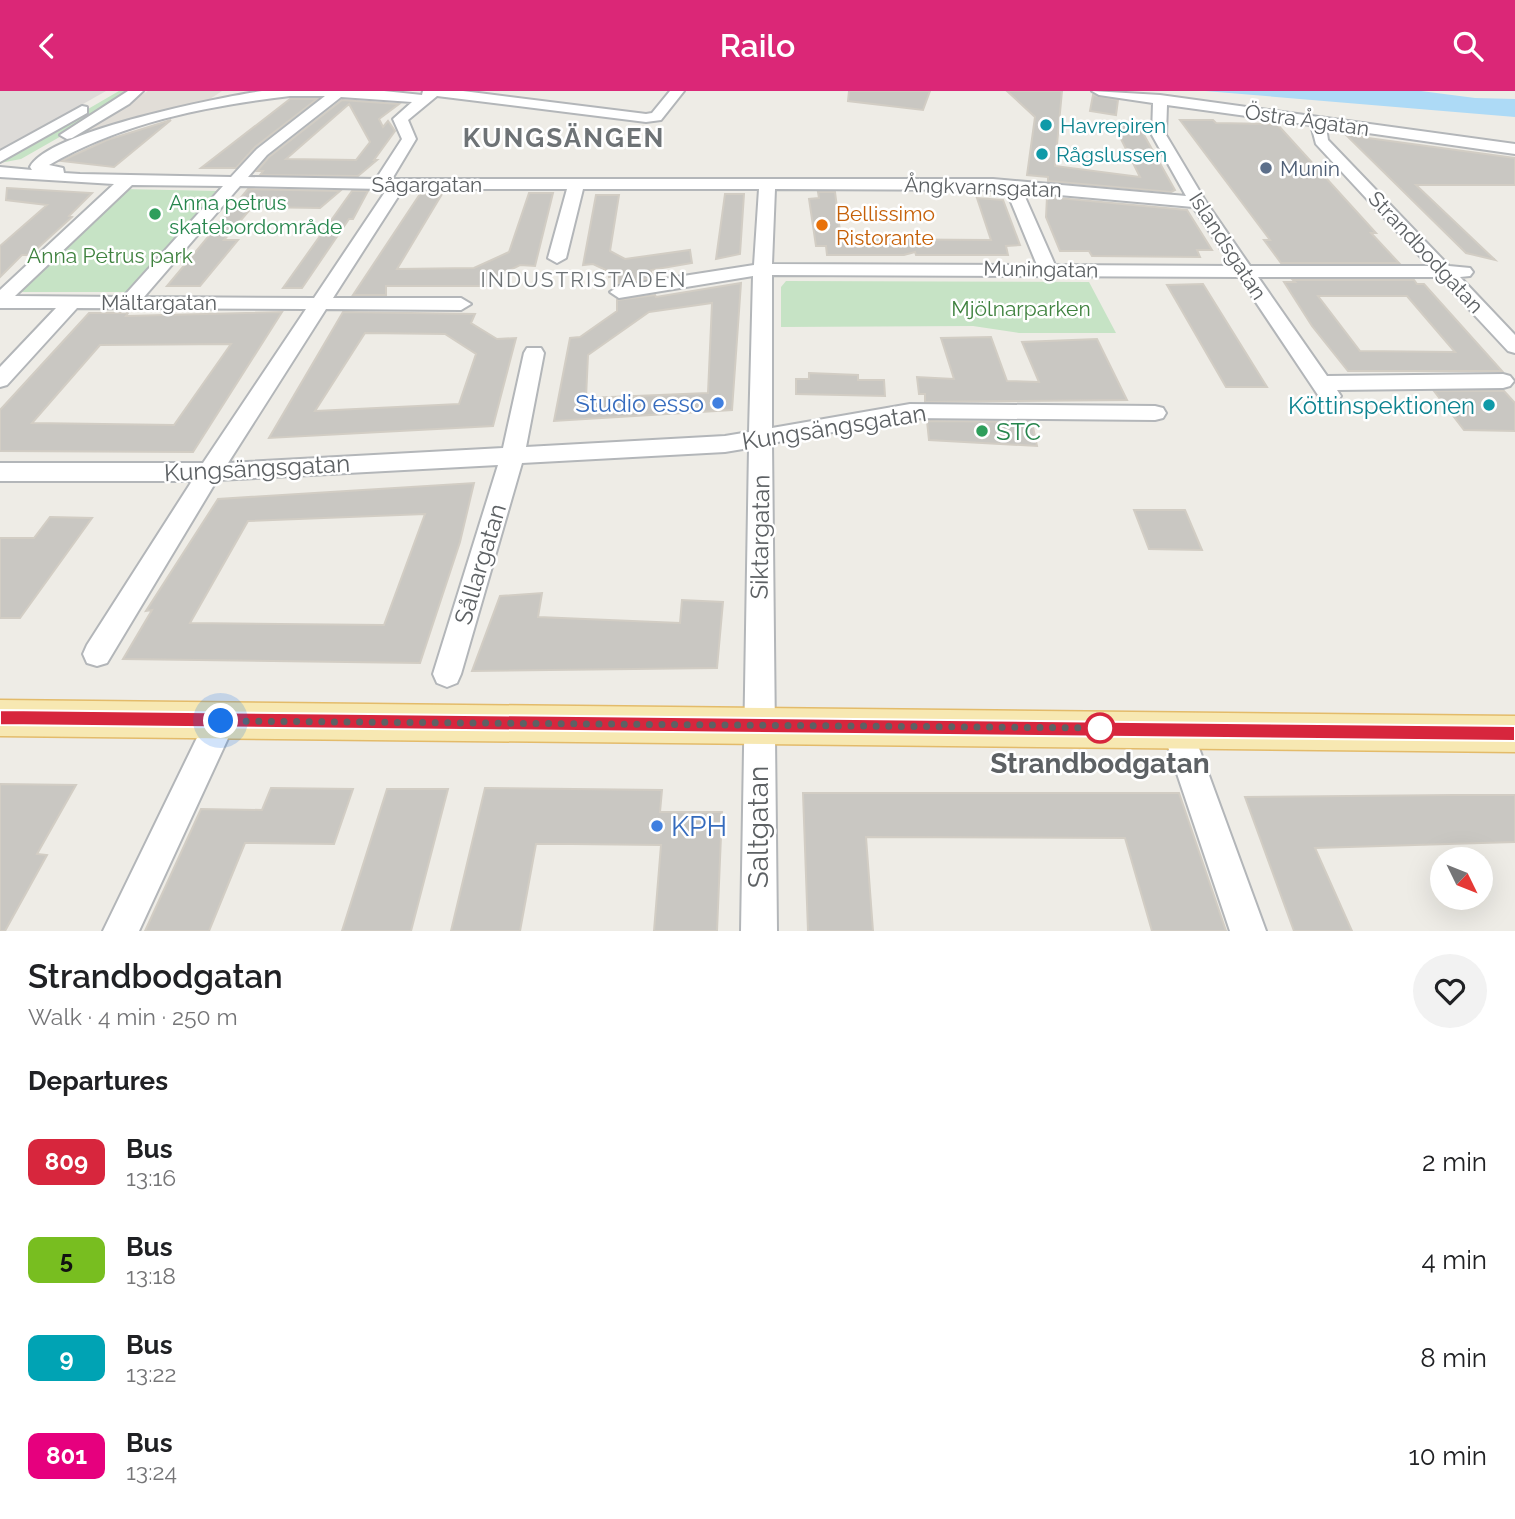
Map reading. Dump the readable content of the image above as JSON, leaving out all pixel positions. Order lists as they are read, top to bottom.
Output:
{
  "streets": {
    "street": [
      "Östra Ågatan",
      "Sågargatan",
      "Ångkvarnsgatan",
      "Islandsgatan",
      "Strandbodgatan",
      "Muningatan",
      "Mältargatan",
      "Kungsängsgatan",
      "Siktargatan",
      "Sållargatan",
      "Saltgatan"
    ]
  },
  "crossings": [
    ["Östra Ågatan", "Islandsgatan"],
    ["Östra Ågatan", "Strandbodgatan"],
    ["Sågargatan", "Ångkvarnsgatan"],
    ["Sågargatan", "Siktargatan"],
    ["Ångkvarnsgatan", "Islandsgatan"],
    ["Ångkvarnsgatan", "Siktargatan"],
    ["Islandsgatan", "Muningatan"],
    ["Strandbodgatan", "Muningatan"],
    ["Muningatan", "Siktargatan"],
    ["Kungsängsgatan", "Siktargatan"],
    ["Kungsängsgatan", "Sållargatan"],
    ["Siktargatan", "Saltgatan"]
  ],
  "districts": ["KUNGSÄNGEN", "INDUSTRISTADEN"],
  "parks": ["Anna Petrus park", "Mjölnarparken"],
  "places": [
    "Havrepiren",
    "Rågslussen",
    "Munin",
    "Anna petrus skatebordområde",
    "Bellissimo Ristorante",
    "Studio esso",
    "Köttinspektionen",
    "STC",
    "Strandbodgatan",
    "KPH"
  ],
  "lines": ["bus line 809"],
  "north": "bottom right",
  "page": {
    "header": "Railo",
    "heading": [
      ["Strandbodgatan", "Walk · 4 min · 250 m"],
      "Departures"
    ],
    "list": [
      {
        "mark": "809",
        "name": "Bus",
        "note": "13:16",
        "value": "2 min"
      },
      {
        "mark": "5",
        "name": "Bus",
        "note": "13:18",
        "value": "4 min"
      },
      {
        "mark": "9",
        "name": "Bus",
        "note": "13:22",
        "value": "8 min"
      },
      {
        "mark": "801",
        "name": "Bus",
        "note": "13:24",
        "value": "10 min"
      }
    ]
  }
}
